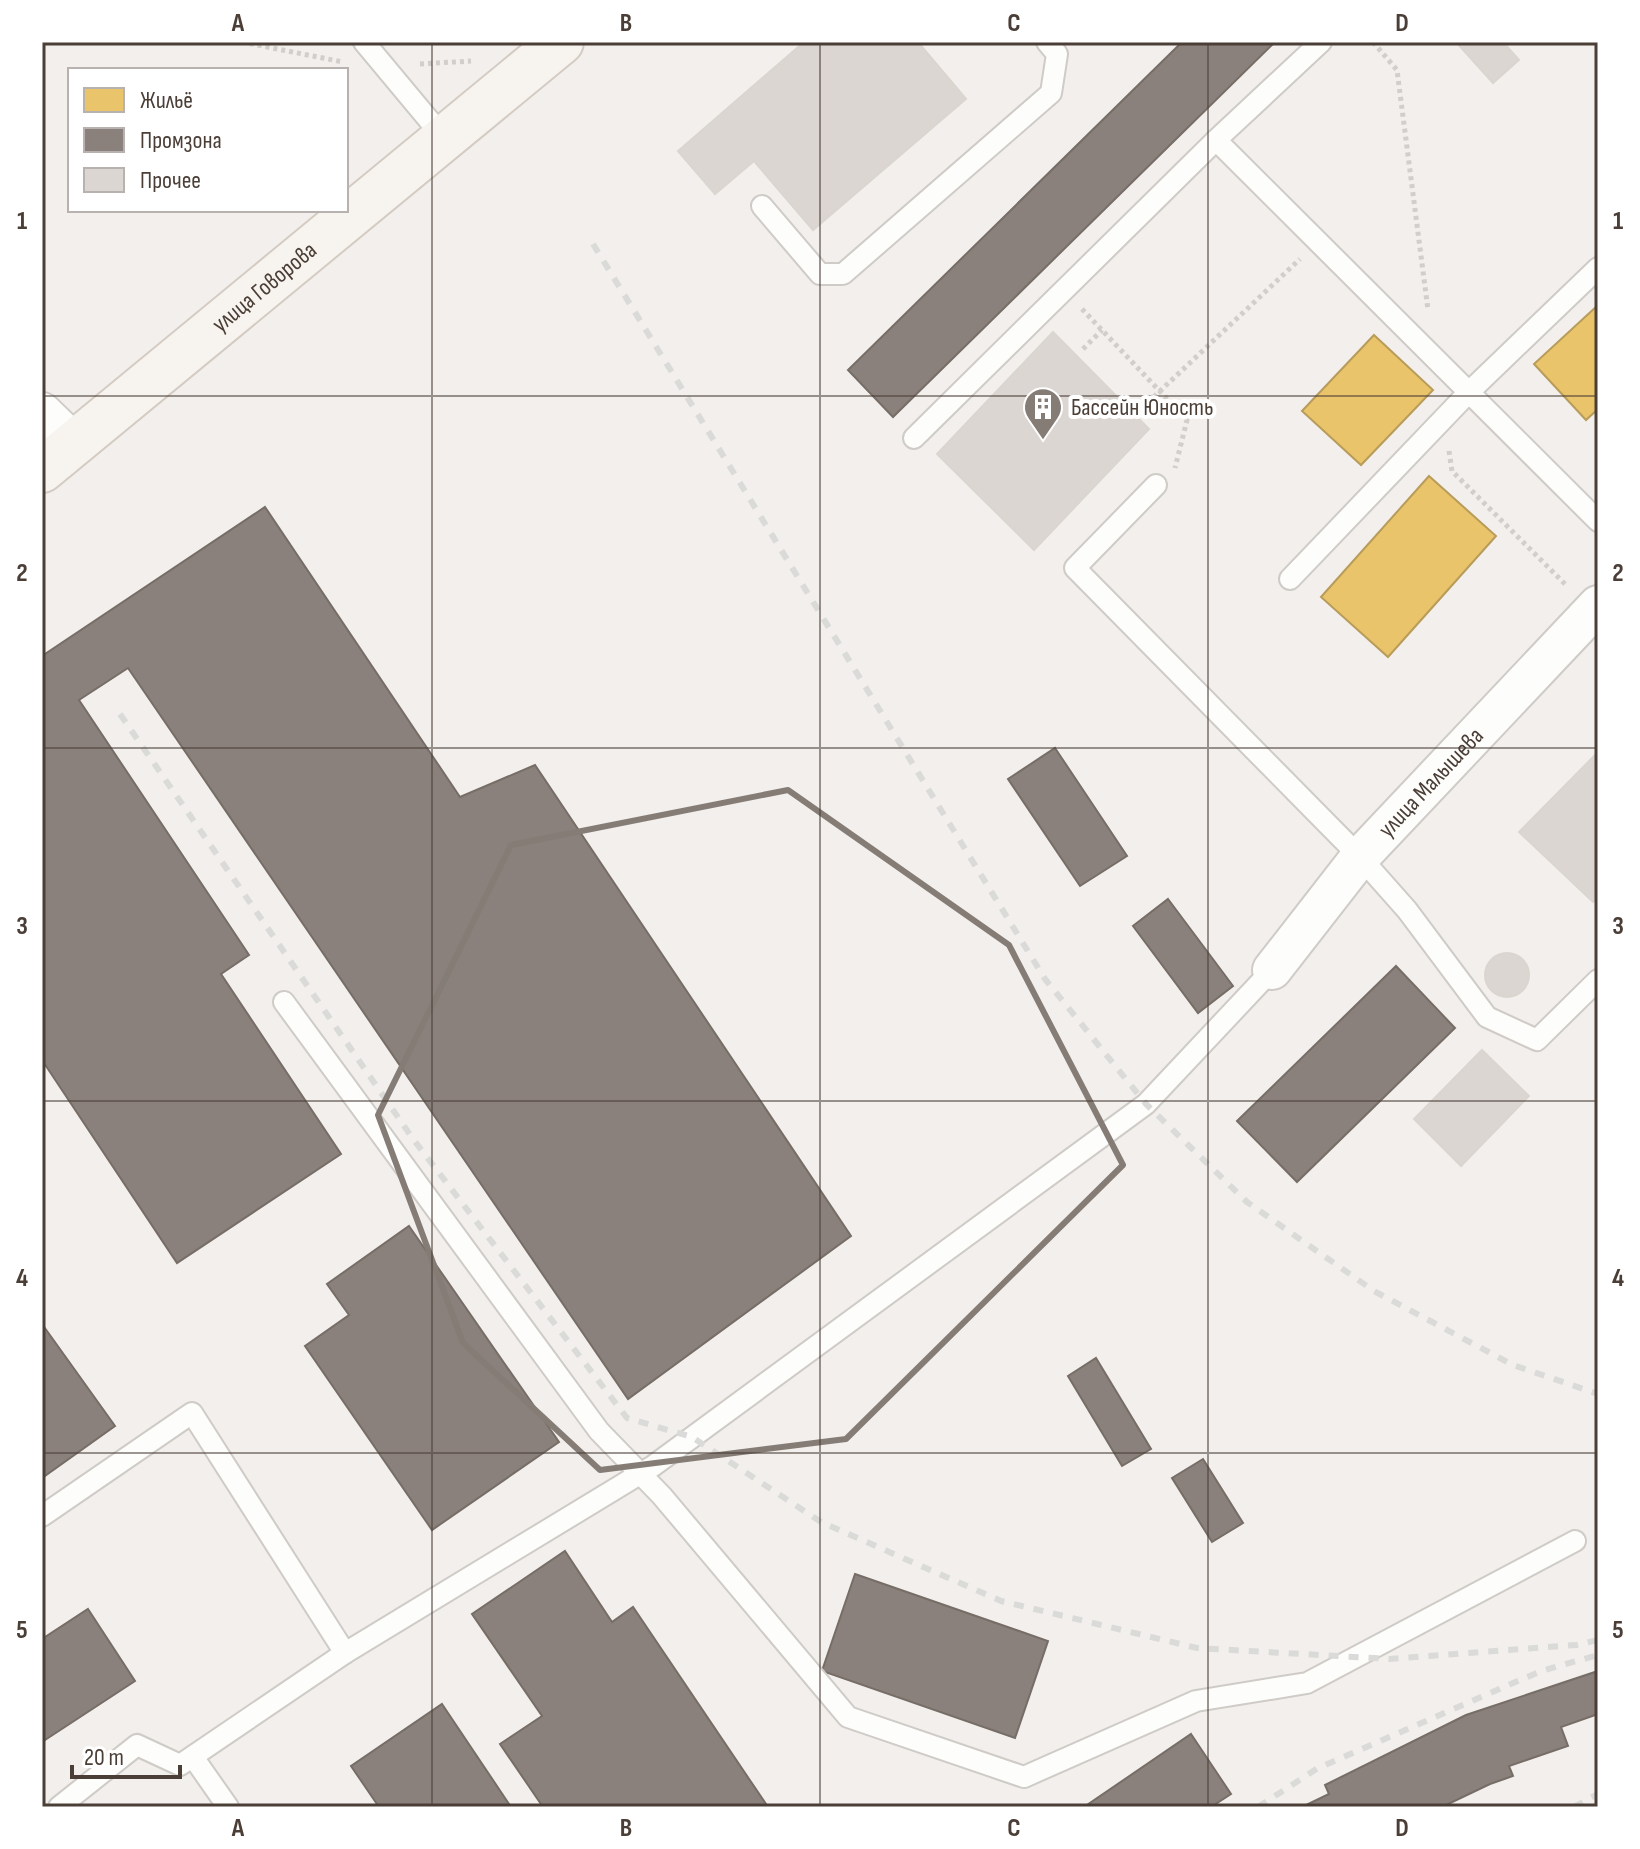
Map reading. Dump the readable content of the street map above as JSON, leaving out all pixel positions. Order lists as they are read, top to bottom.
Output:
{
  "streets": {
    "main road": ["улица Говорова"],
    "street": ["улица Малышева"]
  },
  "places": {
    "building": ["Бассейн Юность"]
  },
  "legend": ["Жильё", "Промзона", "Прочее"],
  "scale_bar": "20 m",
  "grid": {
    "columns": [
      "A",
      "B",
      "C",
      "D"
    ],
    "rows": [
      "1",
      "2",
      "3",
      "4",
      "5"
    ]
  }
}
